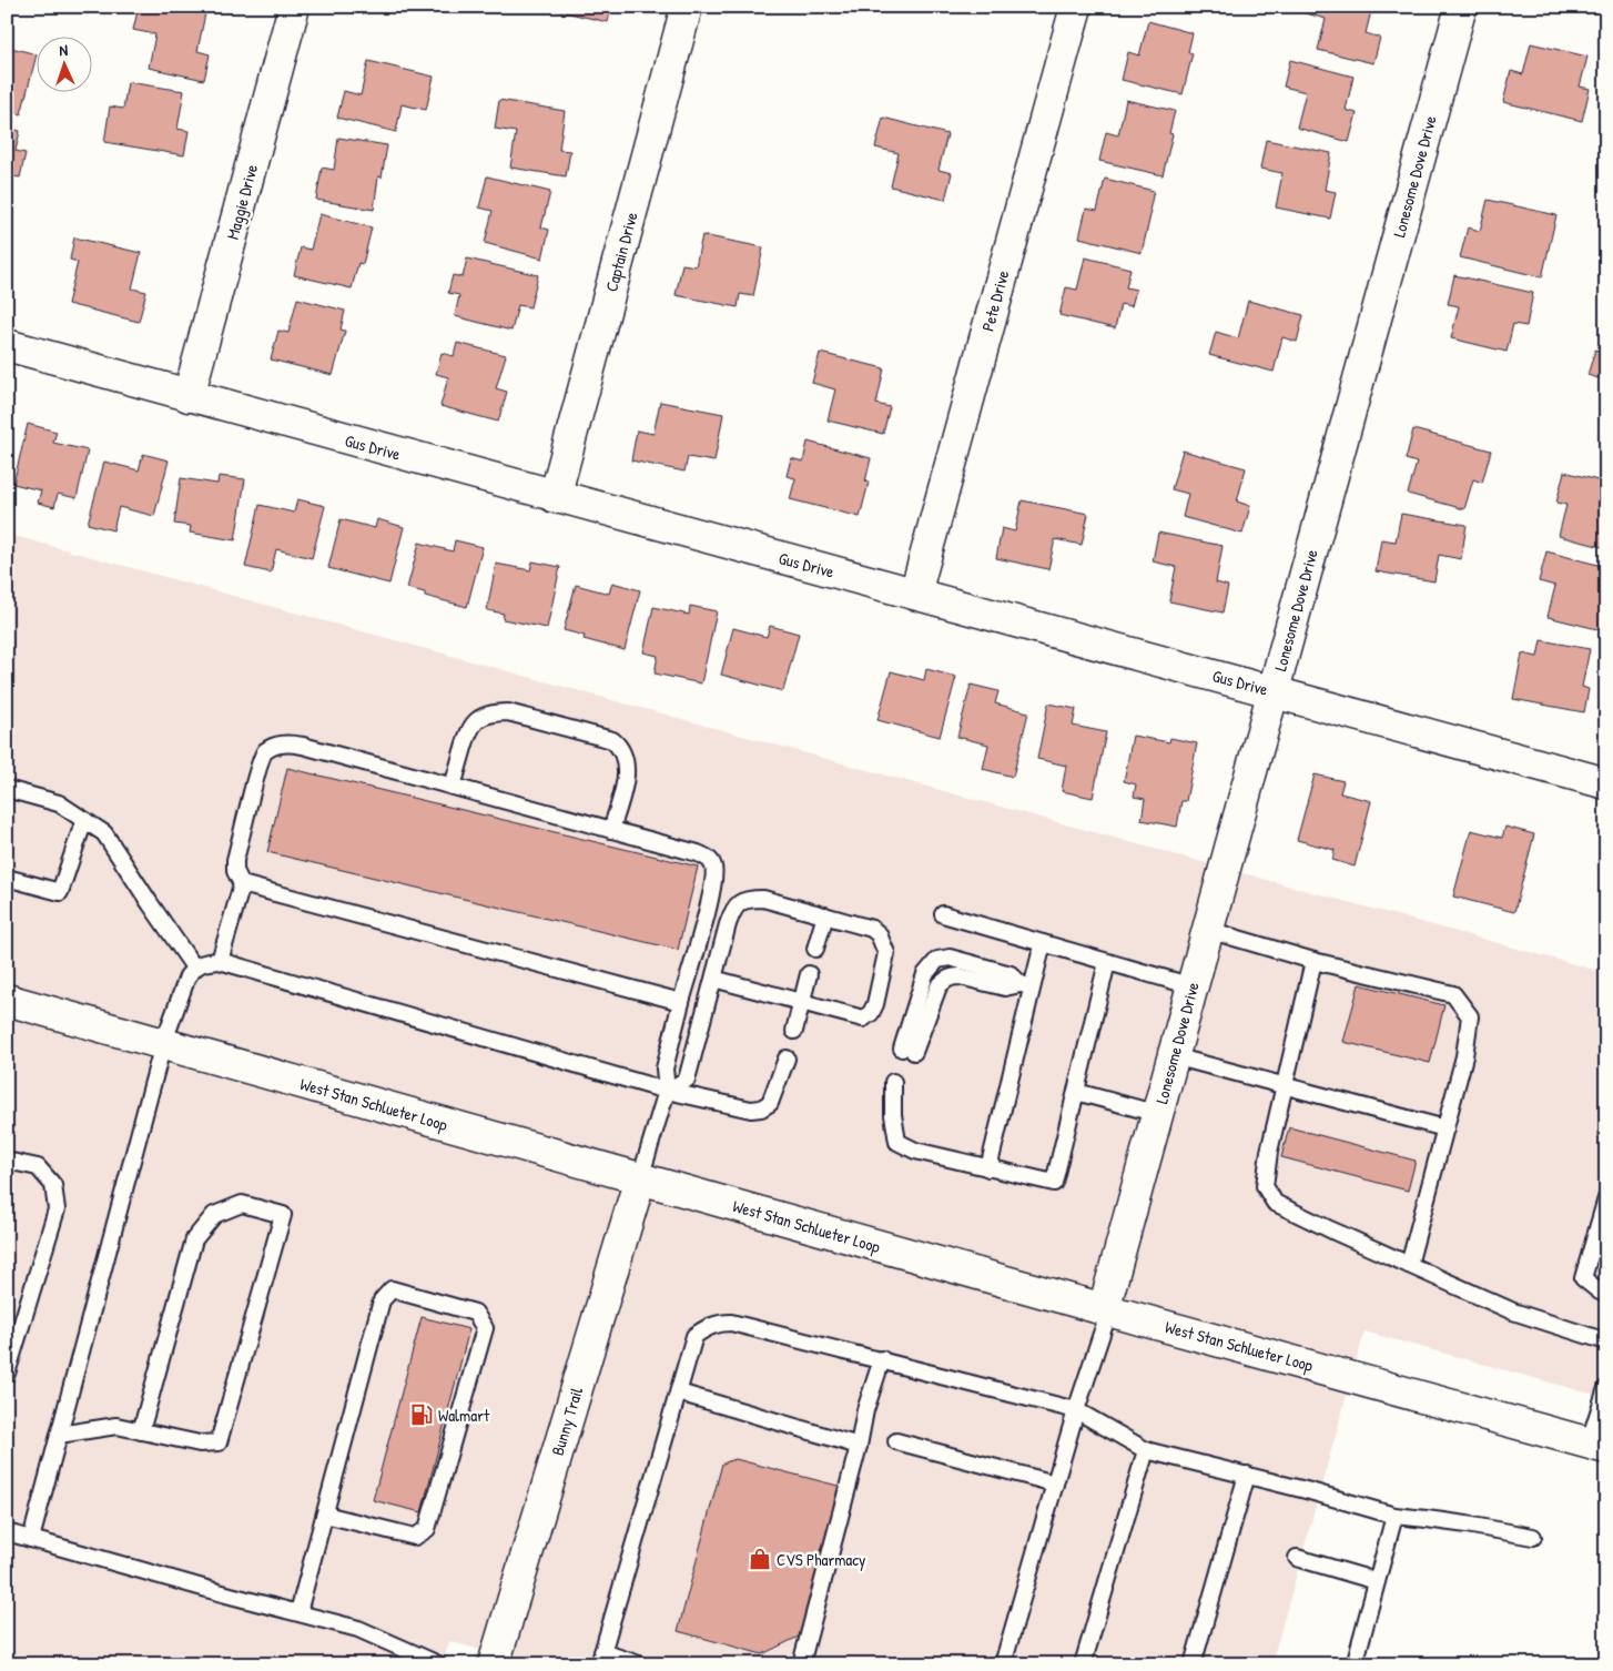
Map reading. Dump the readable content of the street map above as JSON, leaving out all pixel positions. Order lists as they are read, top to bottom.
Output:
{
  "streets": {
    "street": [
      "Lonesome Dove Drive",
      "Maggie Drive",
      "Captain Drive",
      "Pete Drive",
      "Gus Drive",
      "West Stan Schlueter Loop",
      "Bunny Trail"
    ]
  },
  "crossings": [
    ["Lonesome Dove Drive", "Gus Drive"],
    ["Lonesome Dove Drive", "West Stan Schlueter Loop"],
    ["Maggie Drive", "Gus Drive"],
    ["Captain Drive", "Gus Drive"],
    ["Pete Drive", "Gus Drive"],
    ["West Stan Schlueter Loop", "Bunny Trail"]
  ],
  "places": {
    "fuel station": ["Walmart"],
    "shop": ["CVS Pharmacy"]
  },
  "north": "top"
}
